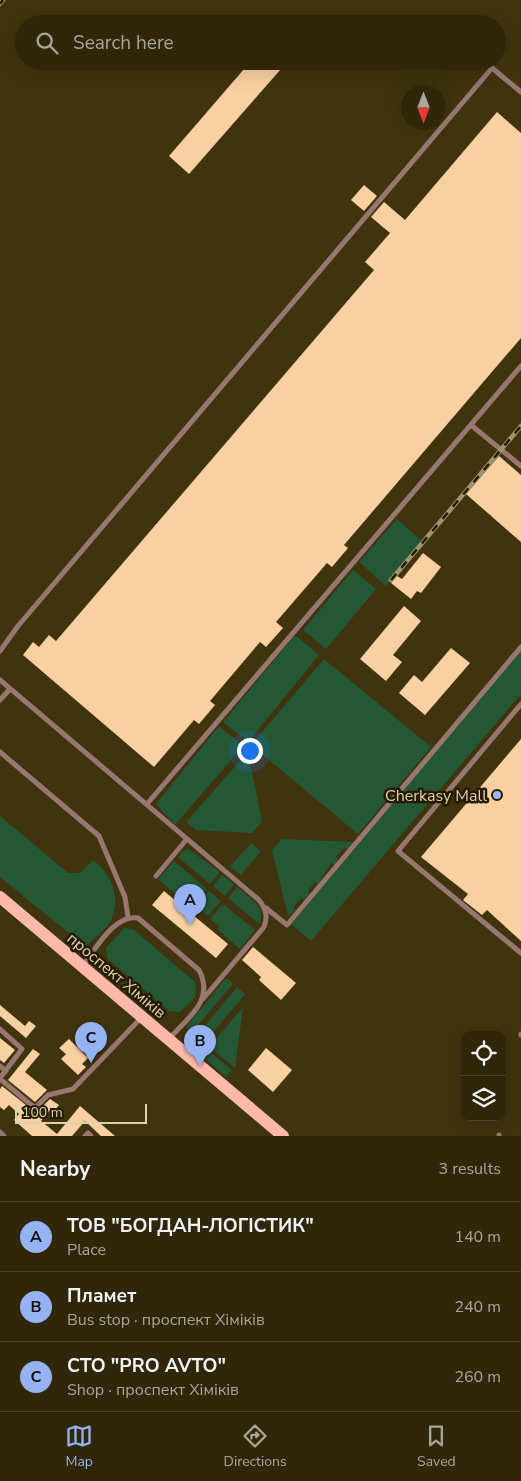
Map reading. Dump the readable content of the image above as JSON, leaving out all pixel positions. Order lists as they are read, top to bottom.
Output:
{
  "streets": {
    "main road": ["проспект Хіміків"]
  },
  "places": ["Cherkasy Mall"],
  "scale_bar": "100 m",
  "north": "bottom",
  "page": {
    "search": "Search here",
    "pins": ["A", "C", "B"],
    "scale": "100 m",
    "heading": ["Nearby", "3 results"],
    "list": [
      {
        "mark": "A",
        "name": "ТОВ \"БОГДАН-ЛОГІСТИК\"",
        "note": "Place",
        "value": "140 m"
      },
      {
        "mark": "B",
        "name": "Пламет",
        "note": "Bus stop · проспект Хіміків",
        "value": "240 m"
      },
      {
        "mark": "C",
        "name": "СТО \"PRO AVTO\"",
        "note": "Shop · проспект Хіміків",
        "value": "260 m"
      }
    ],
    "nav": ["Map", "Directions", "Saved"]
  }
}
